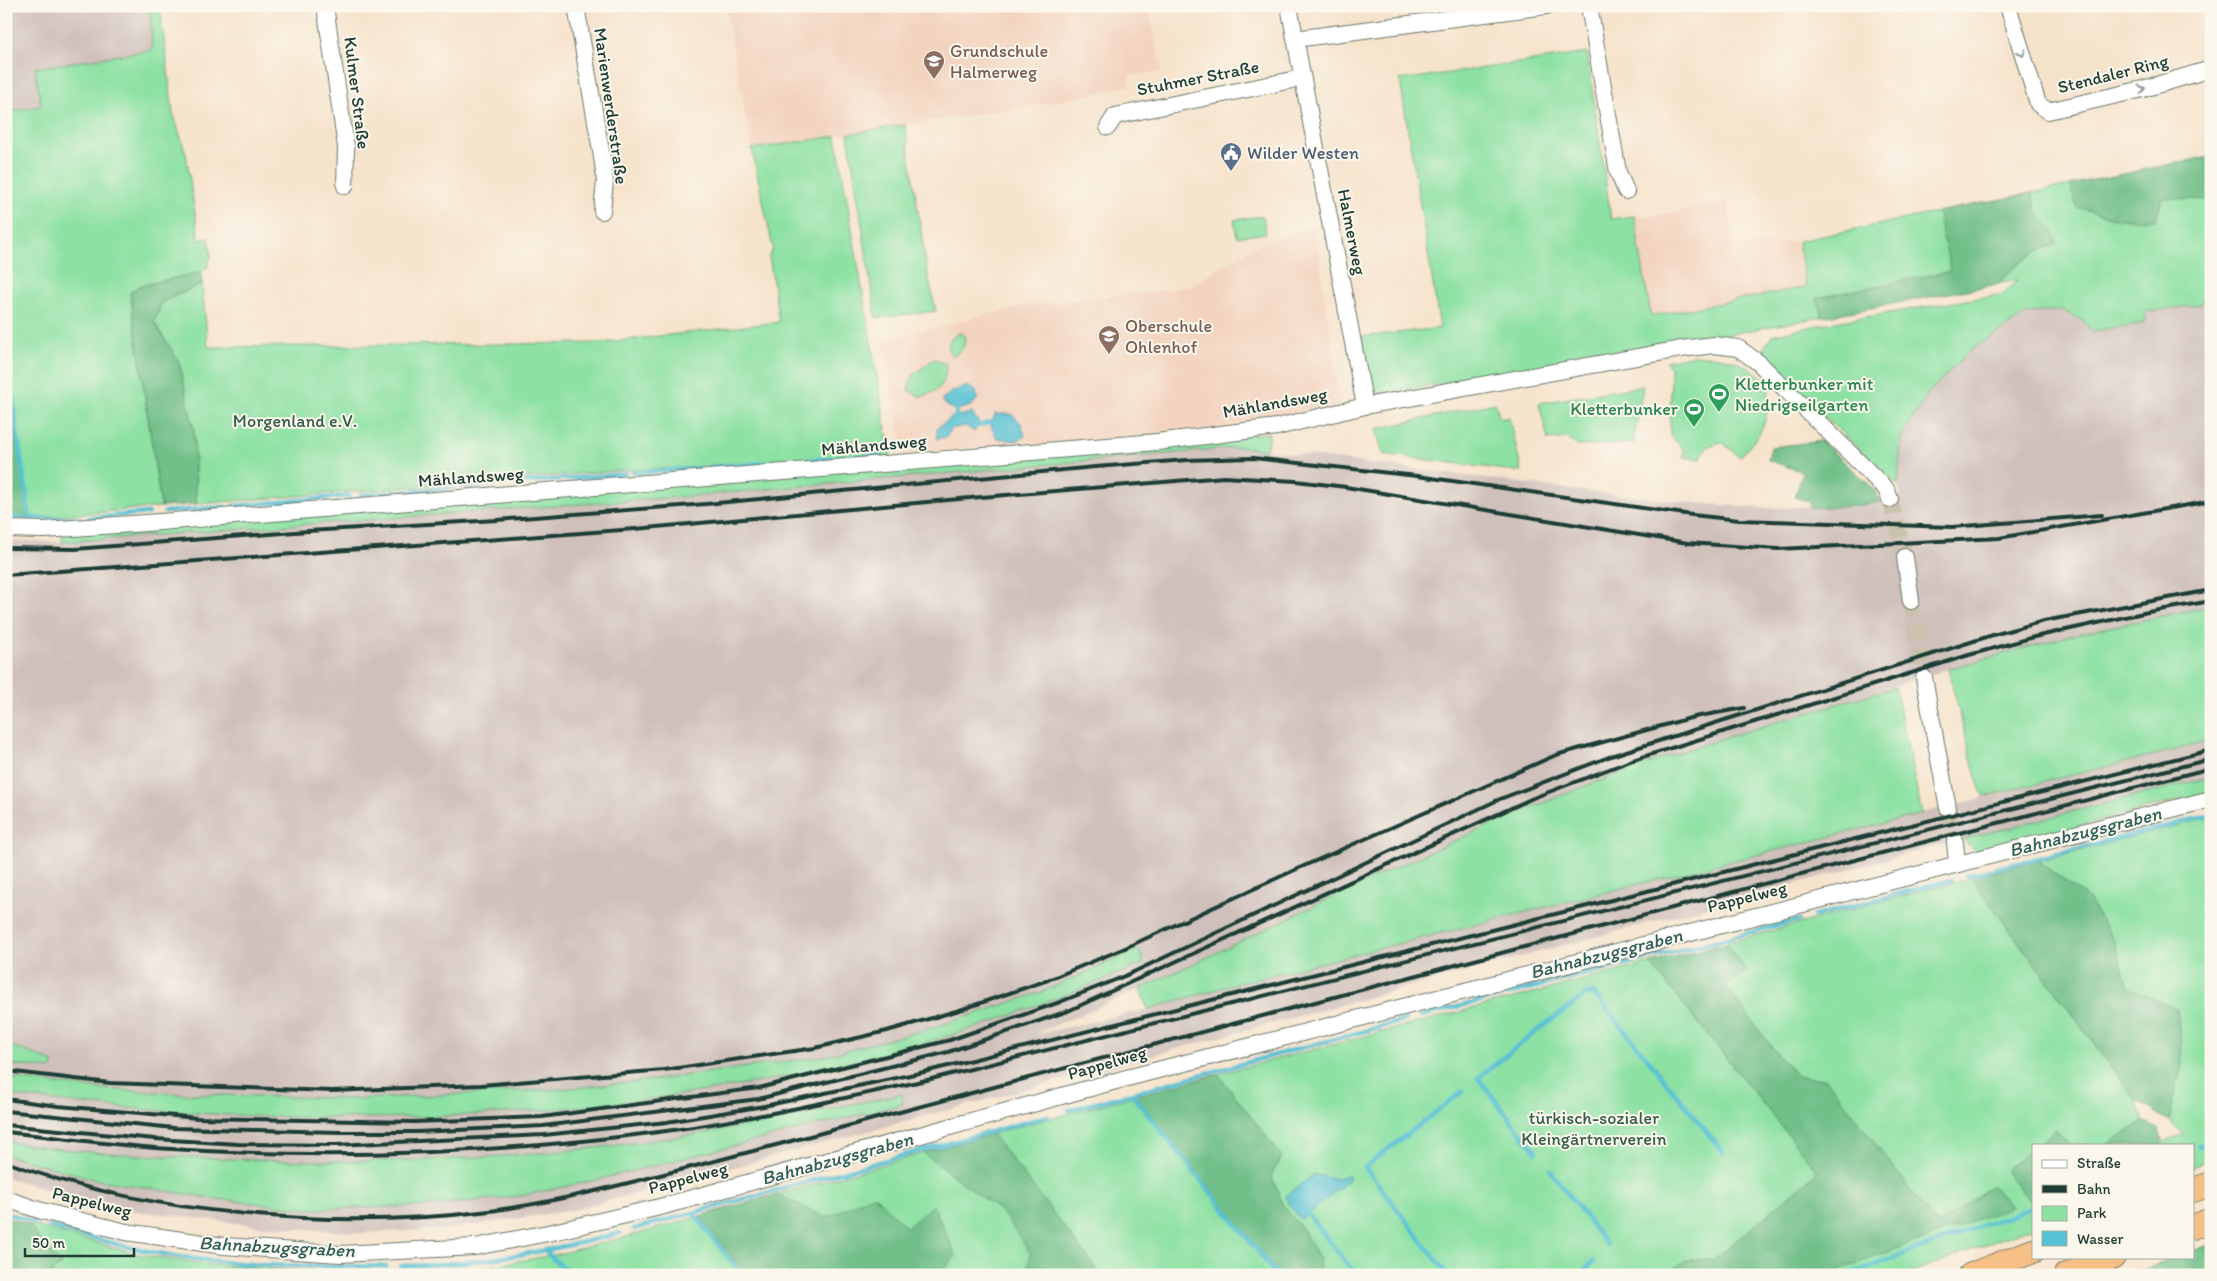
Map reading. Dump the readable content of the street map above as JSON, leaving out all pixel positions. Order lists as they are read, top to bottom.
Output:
{
  "streets": {
    "street": [
      "Stendaler Ring",
      "Stuhmer Straße",
      "Kulmer Straße",
      "Marienwerderstraße",
      "Halmerweg",
      "Mählandsweg",
      "Pappelweg"
    ]
  },
  "crossings": [
    ["Stuhmer Straße", "Halmerweg"],
    ["Halmerweg", "Mählandsweg"]
  ],
  "water": ["Bahnabzugsgraben"],
  "parks": ["Morgenland e.V.", "türkisch-sozialer Kleingärtnerverein"],
  "places": {
    "school or university": ["Grundschule Halmerweg", "Oberschule Ohlenhof"],
    "public building": ["Wilder Westen"],
    "sports": ["Kletterbunker mit Niedrigseilgarten", "Kletterbunker"]
  },
  "legend": [
    "Straße",
    "Bahn",
    "Park",
    "Wasser"
  ],
  "scale_bar": "50 m"
}
